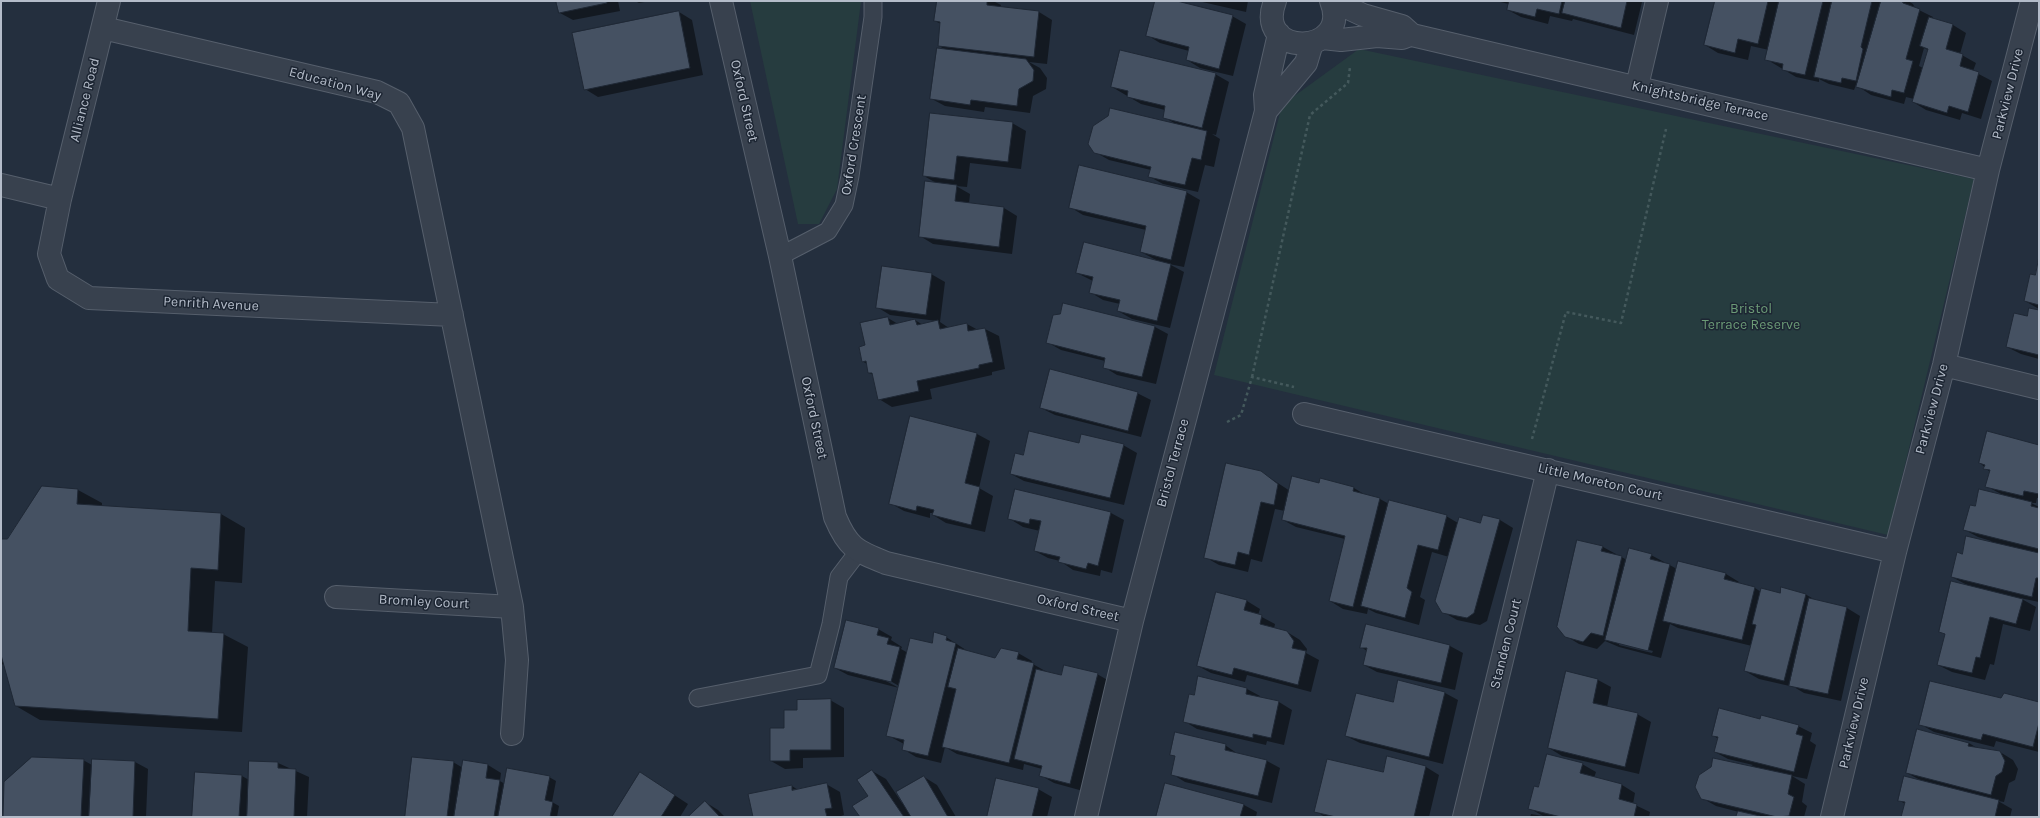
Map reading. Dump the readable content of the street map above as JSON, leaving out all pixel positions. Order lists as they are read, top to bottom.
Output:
{
  "streets": {
    "street": [
      "Education Way",
      "Parkview Drive",
      "Alliance Road",
      "Oxford Street",
      "Knightsbridge Terrace",
      "Penrith Avenue",
      "Bristol Terrace",
      "Little Moreton Court",
      "Bromley Court",
      "Standen Court"
    ],
    "lane": ["Oxford Crescent"]
  },
  "crossings": [
    ["Education Way", "Alliance Road"],
    ["Education Way", "Penrith Avenue"],
    ["Education Way", "Bromley Court"],
    ["Parkview Drive", "Knightsbridge Terrace"],
    ["Parkview Drive", "Little Moreton Court"],
    ["Alliance Road", "Penrith Avenue"],
    ["Oxford Street", "Oxford Crescent"],
    ["Oxford Street", "Bristol Terrace"],
    ["Knightsbridge Terrace", "Bristol Terrace"],
    ["Little Moreton Court", "Standen Court"]
  ],
  "parks": ["Bristol Terrace Reserve"]
}
